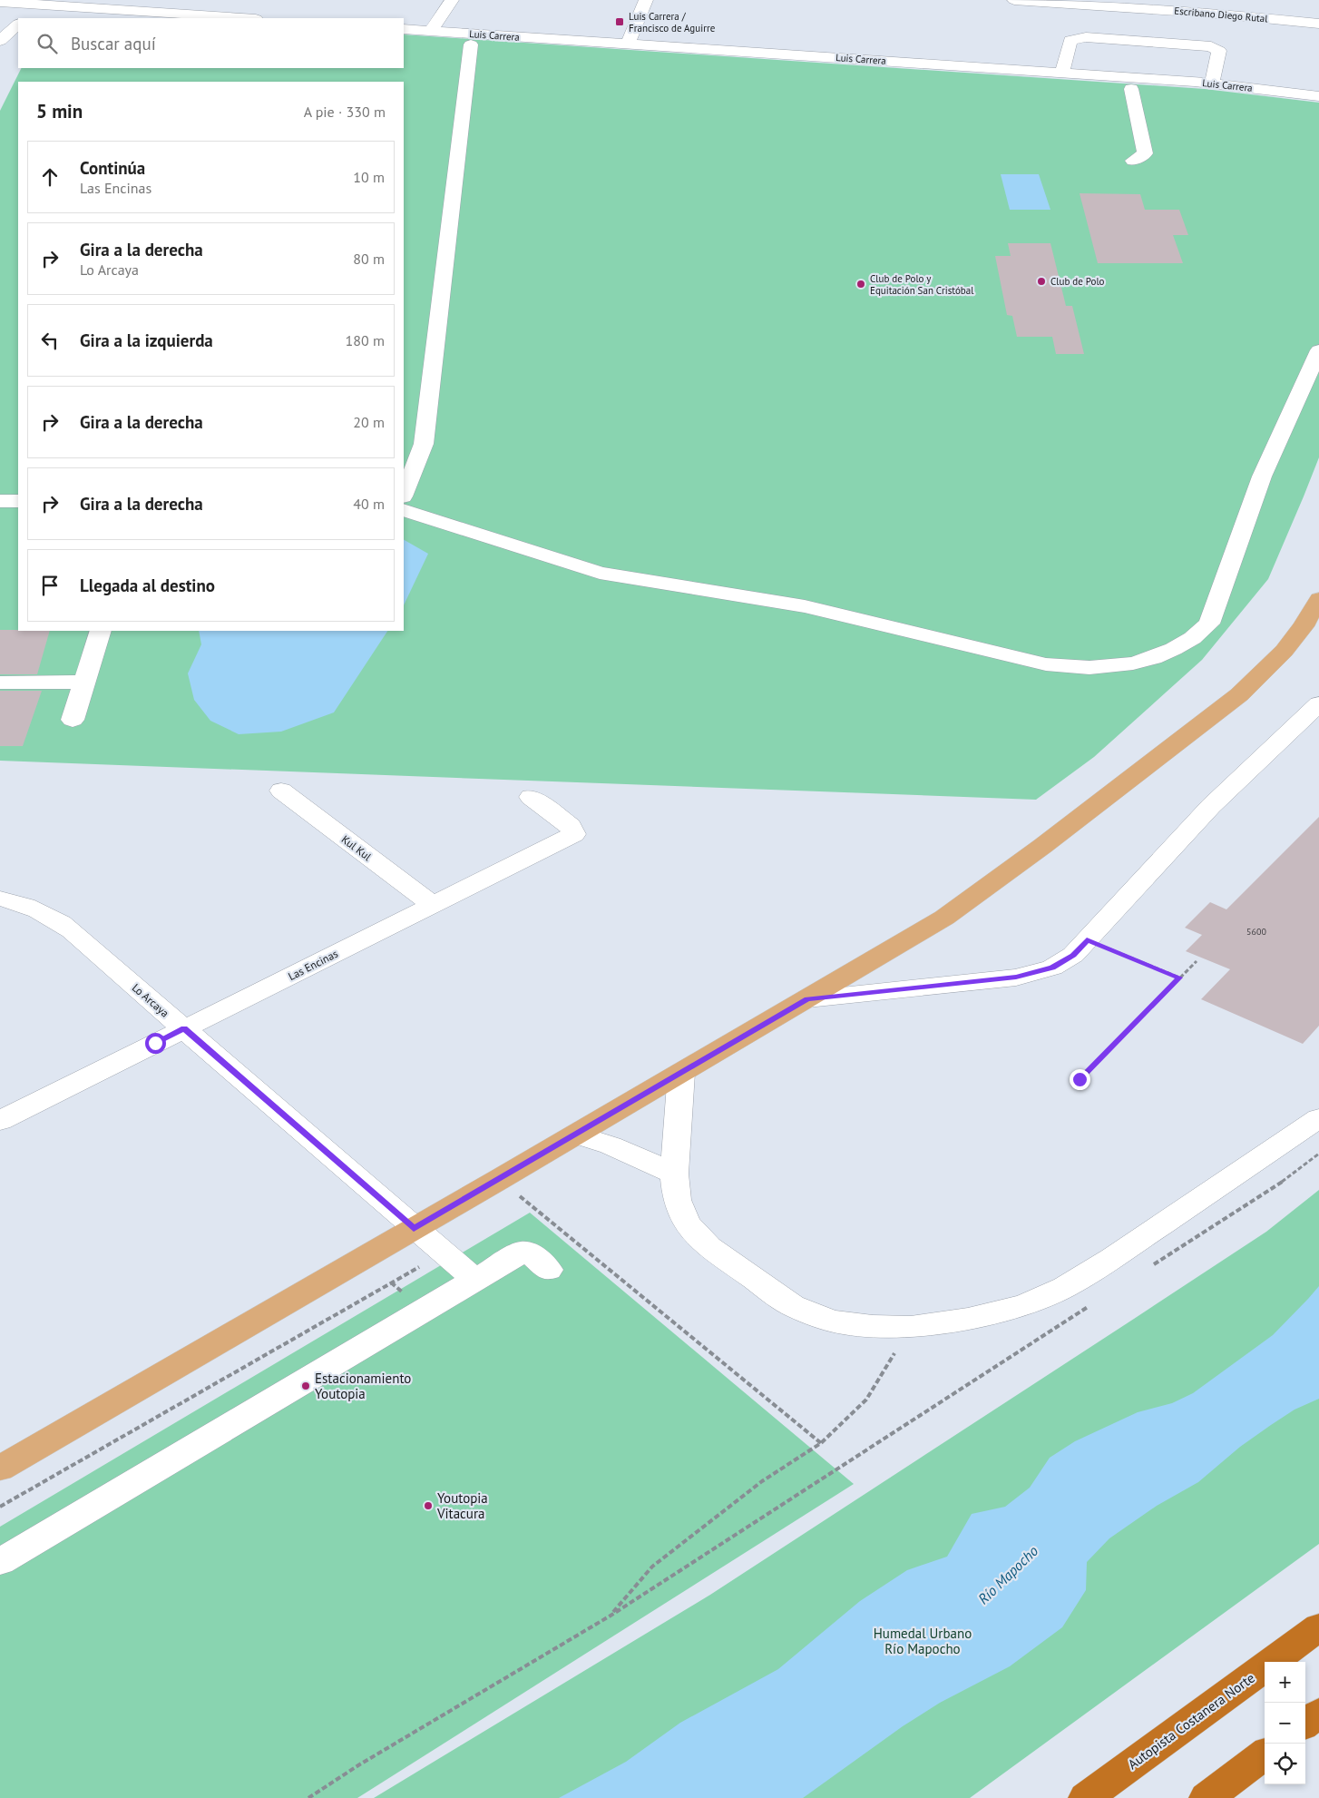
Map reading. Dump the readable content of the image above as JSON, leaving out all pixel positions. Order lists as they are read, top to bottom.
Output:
{
  "streets": {
    "highway": ["Autopista Costanera Norte"],
    "street": [
      "Escribano Diego Rutal",
      "Luis Carrera",
      "Kul Kul",
      "Las Encinas",
      "Lo Arcaya"
    ]
  },
  "crossings": [
    ["Kul Kul", "Las Encinas"],
    ["Las Encinas", "Lo Arcaya"]
  ],
  "water": ["Río Mapocho"],
  "parks": ["Humedal Urbano Río Mapocho"],
  "places": {
    "transit": ["Luis Carrera / Francisco de Aguirre"],
    "other": [
      "Club de Polo",
      "Club de Polo y Equitación San Cristóbal",
      "Estacionamiento Youtopia",
      "Youtopia Vitacura"
    ]
  },
  "house_numbers": ["5600"],
  "page": {
    "search": "Buscar aquí",
    "heading": ["5 min", "A pie · 330 m"],
    "list": [
      ["Continúa", "Las Encinas", "10 m"],
      ["Gira a la derecha", "Lo Arcaya", "80 m"],
      ["Gira a la izquierda", "180 m"],
      ["Gira a la derecha", "20 m"],
      ["Gira a la derecha", "40 m"],
      "Llegada al destino"
    ],
    "map_buttons": ["+", "−"]
  }
}
